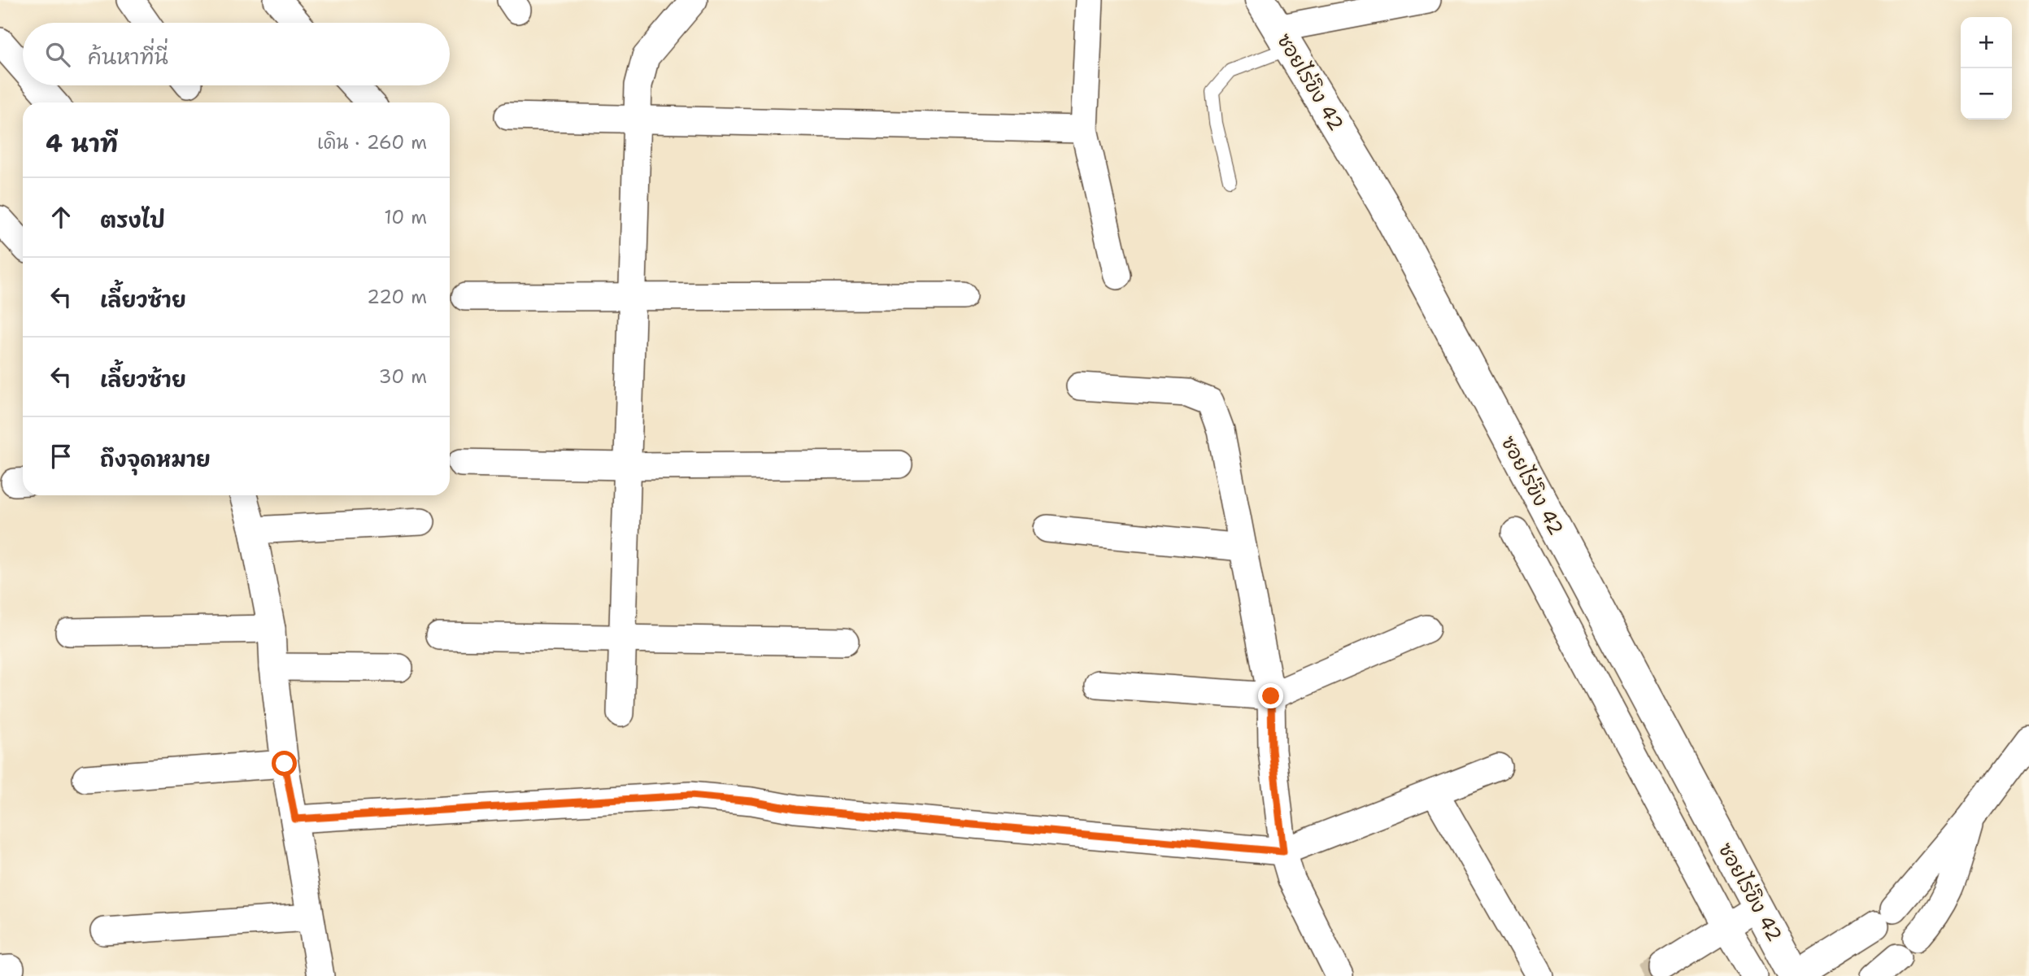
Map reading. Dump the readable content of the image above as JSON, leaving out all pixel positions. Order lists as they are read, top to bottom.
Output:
{
  "streets": {
    "street": ["ซอยไร่ขิง 42"]
  },
  "page": {
    "map_buttons": ["+", "−"],
    "search": "ค้นหาที่นี่",
    "heading": ["4 นาที", "เดิน · 260 m"],
    "list": [
      ["ตรงไป", "10 m"],
      ["เลี้ยวซ้าย", "220 m"],
      ["เลี้ยวซ้าย", "30 m"],
      "ถึงจุดหมาย"
    ]
  }
}
